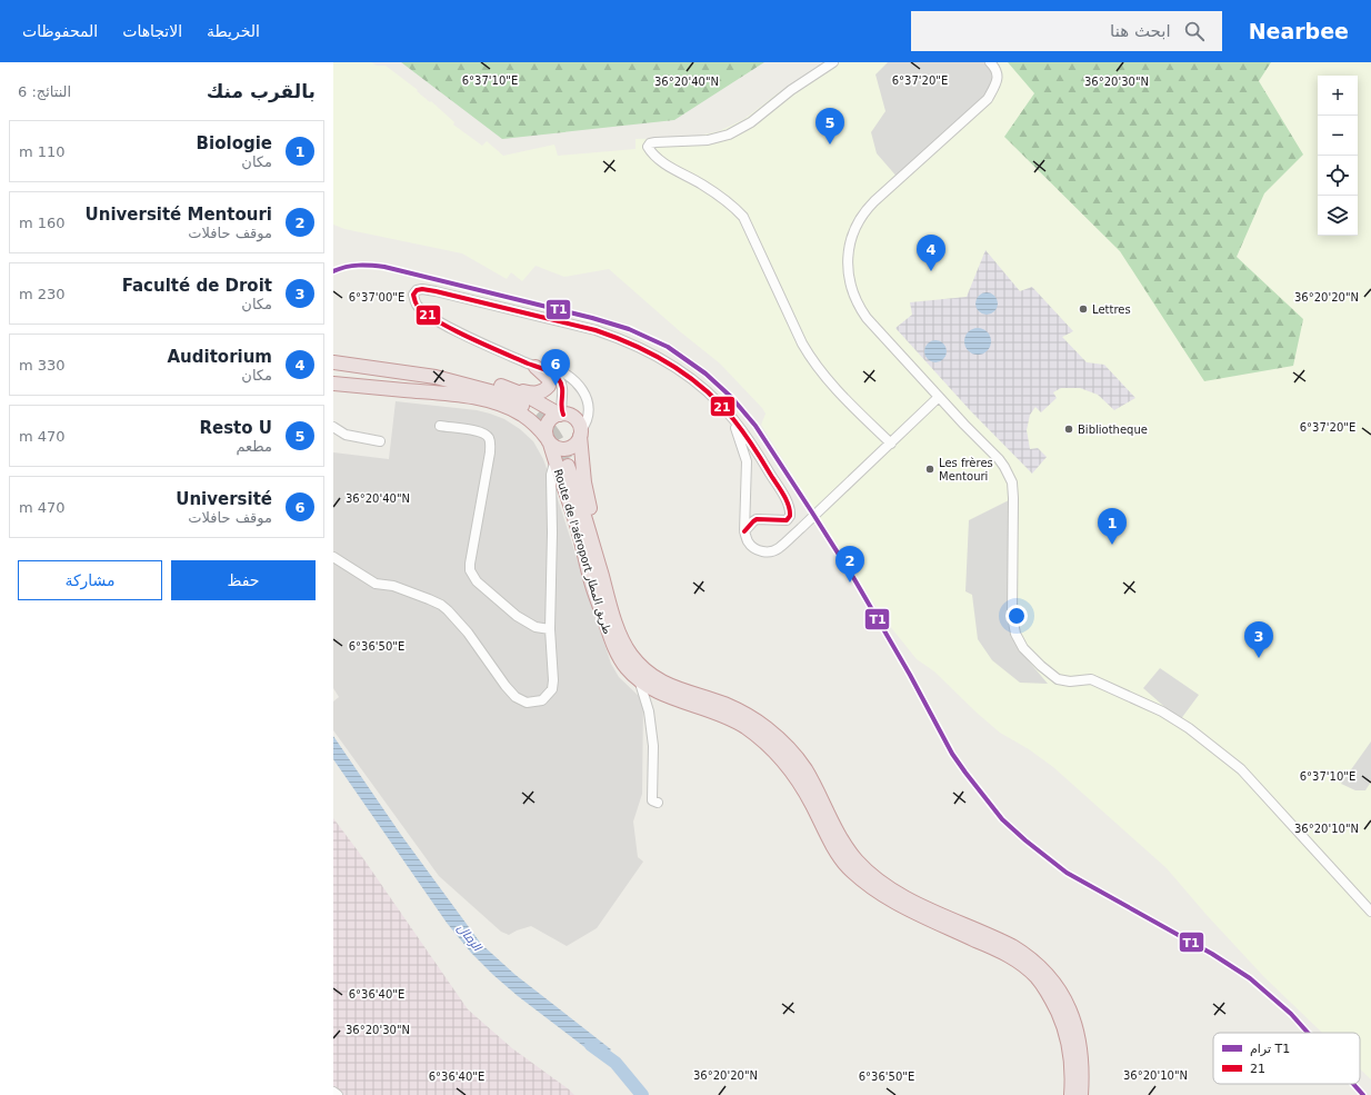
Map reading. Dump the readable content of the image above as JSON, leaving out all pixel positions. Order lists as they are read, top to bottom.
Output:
{
  "streets": {
    "highway": ["Route de l'aéroport طريق المطار"]
  },
  "water": ["الرمال"],
  "places": ["Lettres", "Bibliotheque", "Les frères Mentouri"],
  "lines": ["tram line T1", "transit line 21"],
  "legend": ["ترام T1", "21"],
  "page": {
    "header": "Nearbee",
    "search": "ابحث هنا",
    "nav": ["الخريطة", "الاتجاهات", "المحفوظات"],
    "heading": ["بالقرب منك", "النتائج: 6"],
    "map_buttons": ["+", "−"],
    "pins": [
      "5",
      "4",
      "6",
      "1",
      "2",
      "3"
    ],
    "list": [
      {
        "mark": "1",
        "name": "Biologie",
        "note": "مكان",
        "value": "110 m"
      },
      {
        "mark": "2",
        "name": "Université Mentouri",
        "note": "موقف حافلات",
        "value": "160 m"
      },
      {
        "mark": "3",
        "name": "Faculté de Droit",
        "note": "مكان",
        "value": "230 m"
      },
      {
        "mark": "4",
        "name": "Auditorium",
        "note": "مكان",
        "value": "330 m"
      },
      {
        "mark": "5",
        "name": "Resto U",
        "note": "مطعم",
        "value": "470 m"
      },
      {
        "mark": "6",
        "name": "Université",
        "note": "موقف حافلات",
        "value": "470 m"
      }
    ],
    "buttons": ["حفظ", "مشاركة"]
  },
  "coordinates": [
    "6°37'10\"E",
    "6°37'20\"E",
    "36°20'40\"N",
    "36°20'30\"N",
    "36°20'20\"N",
    "6°37'00\"E",
    "6°36'50\"E",
    "36°20'10\"N",
    "6°36'40\"E"
  ]
}
